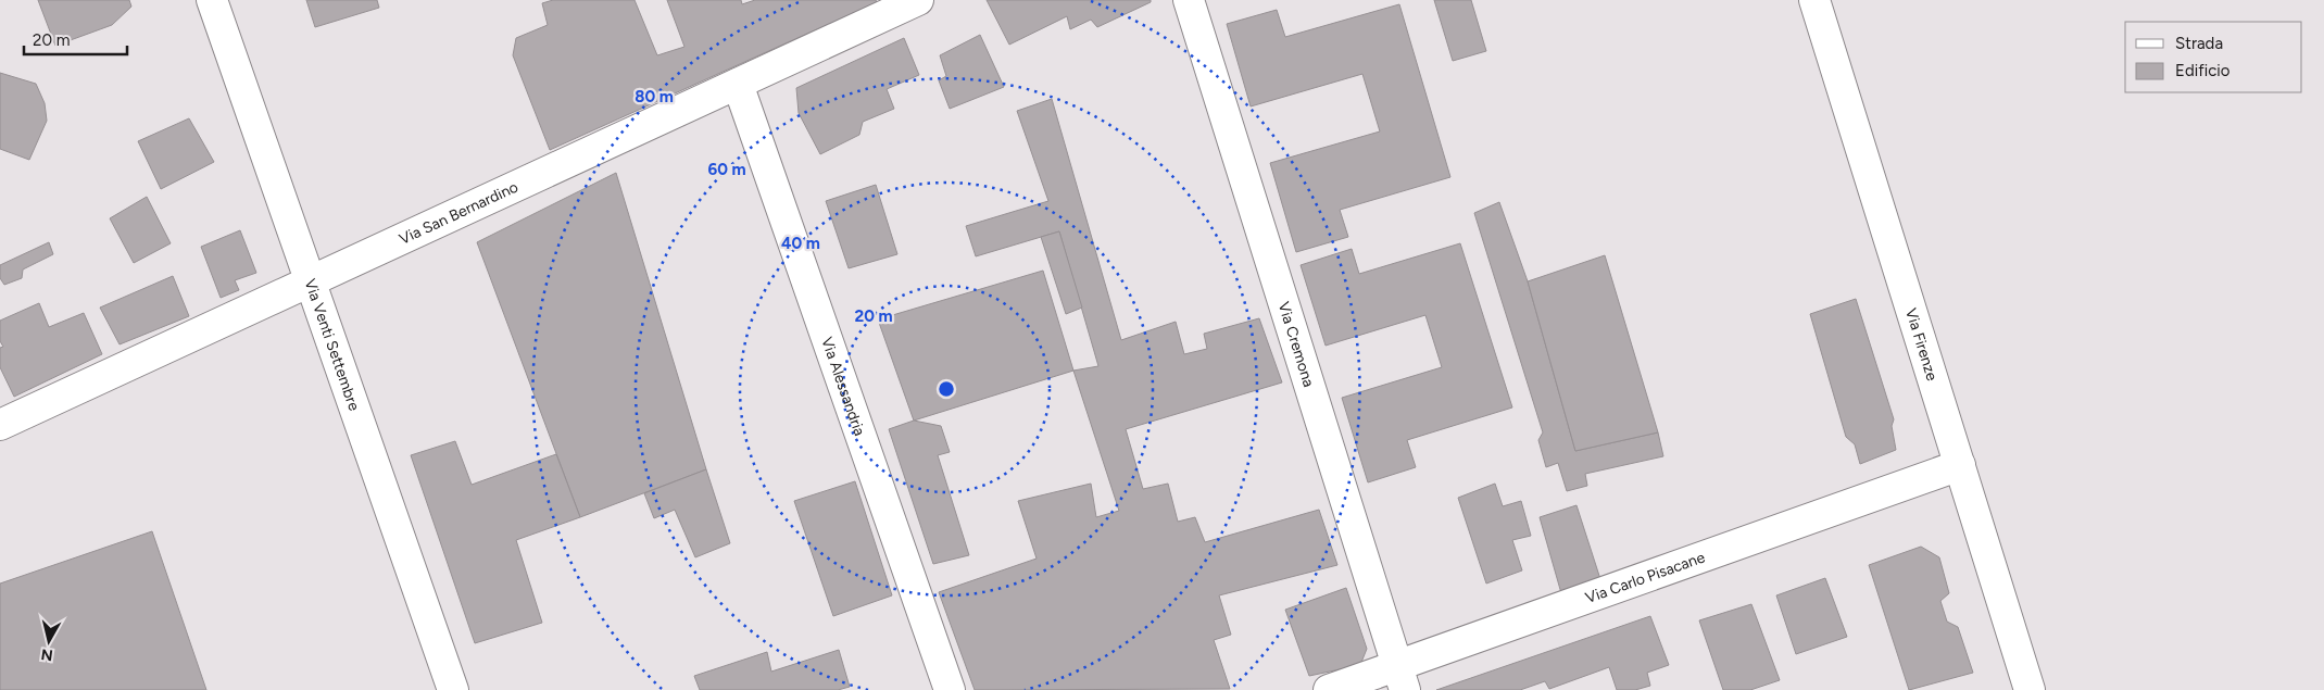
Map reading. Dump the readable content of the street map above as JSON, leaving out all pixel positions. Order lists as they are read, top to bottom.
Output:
{
  "streets": {
    "street": [
      "Via San Bernardino",
      "Via Venti Settembre",
      "Via Firenze",
      "Via Cremona",
      "Via Alessandria",
      "Via Carlo Pisacane"
    ]
  },
  "crossings": [
    ["Via San Bernardino", "Via Venti Settembre"],
    ["Via San Bernardino", "Via Alessandria"],
    ["Via Firenze", "Via Carlo Pisacane"],
    ["Via Cremona", "Via Carlo Pisacane"]
  ],
  "legend": ["Strada", "Edificio"],
  "scale_bar": "20 m",
  "north": "bottom",
  "rings": [
    "80 m",
    "60 m",
    "40 m",
    "20 m"
  ]
}
